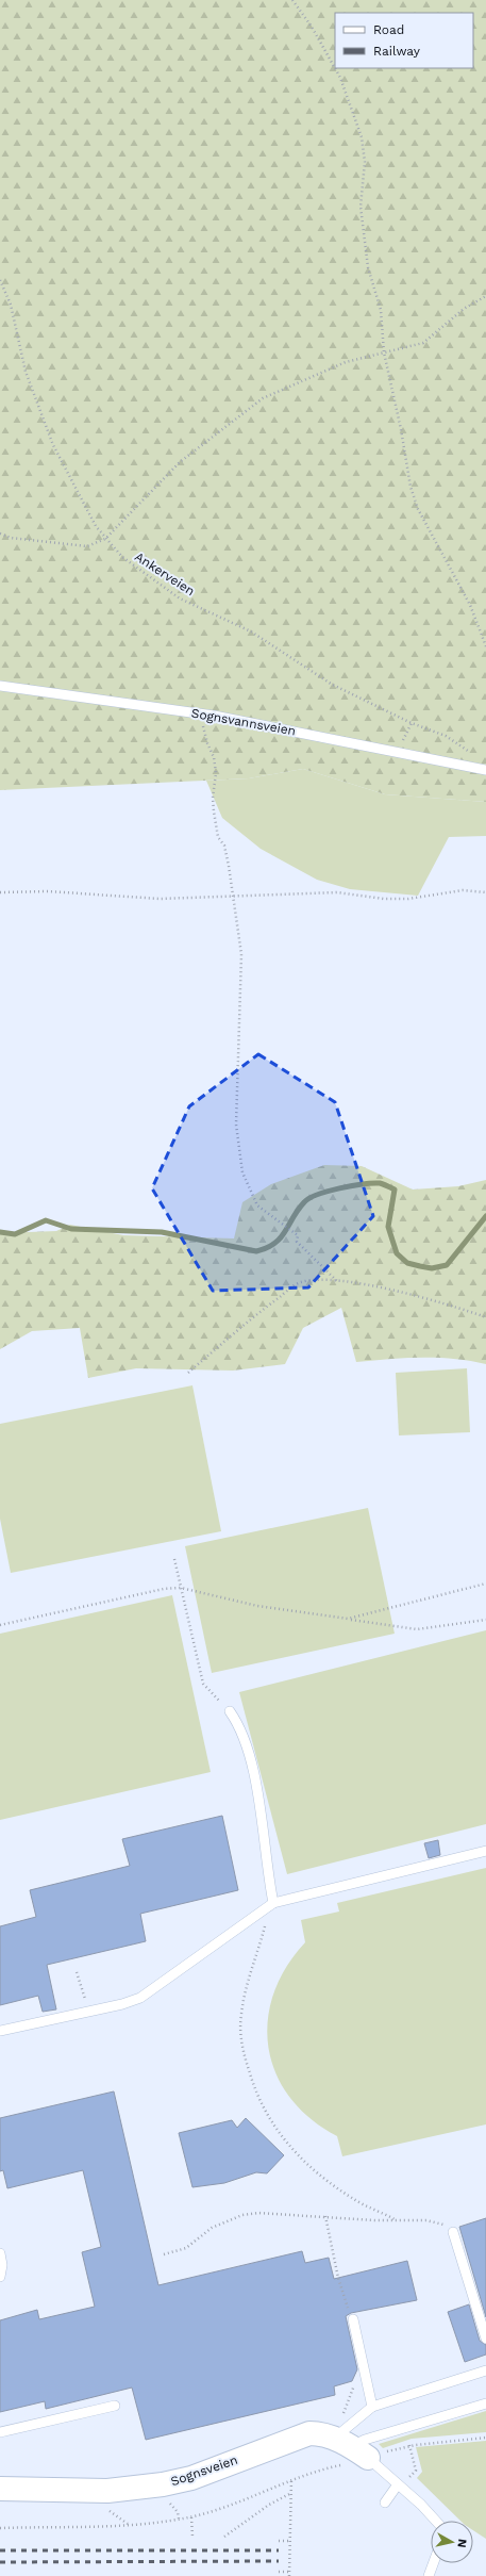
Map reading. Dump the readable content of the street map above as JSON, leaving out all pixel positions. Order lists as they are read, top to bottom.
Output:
{
  "streets": {
    "street": ["Sognsveien"],
    "lane": ["Sognsvannsveien"],
    "path": ["Ankerveien"]
  },
  "legend": ["Road", "Railway"],
  "north": "right"
}
